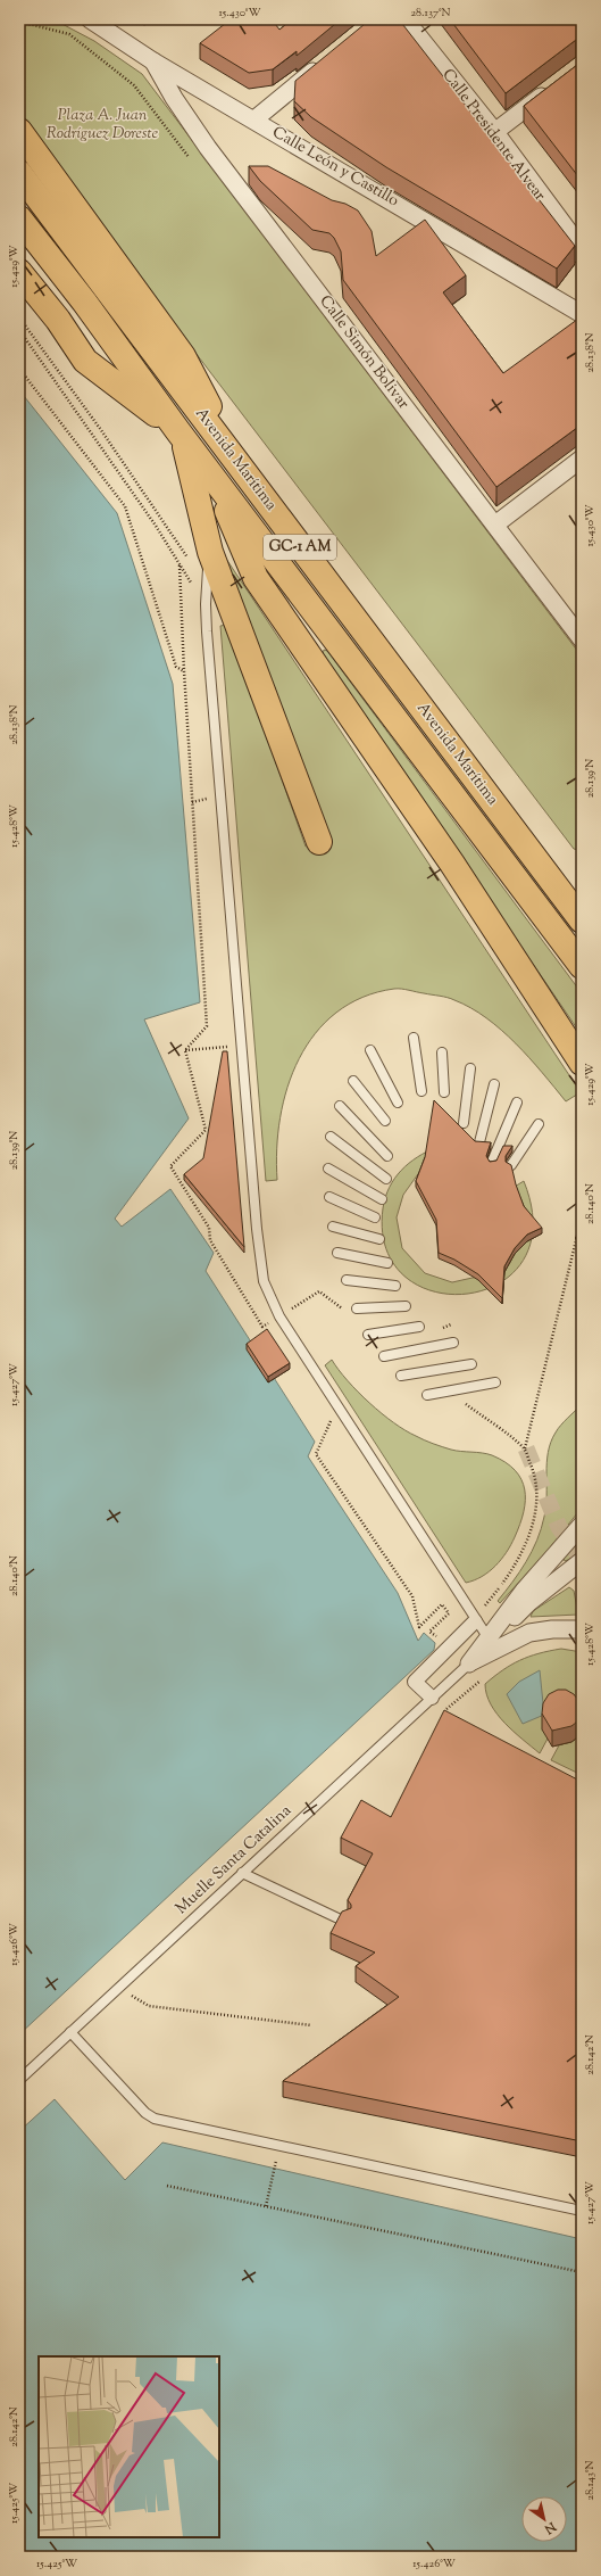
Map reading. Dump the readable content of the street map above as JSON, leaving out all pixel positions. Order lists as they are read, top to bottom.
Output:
{
  "streets": {
    "highway": ["Avenida Marítima", "GC-1 AM"],
    "street": ["Calle Presidente Alvear", "Calle León y Castillo", "Calle Simón Bolivar"],
    "lane": ["Muelle Santa Catalina"]
  },
  "crossings": [
    ["Calle León y Castillo", "Calle Simón Bolivar"]
  ],
  "parks": ["Plaza A. Juan Rodríguez Doreste"],
  "north": "bottom right",
  "coordinates": [
    "15.430°W",
    "28.137°N",
    "15.429°W",
    "28.138°N",
    "28.139°N",
    "15.428°W",
    "28.140°N",
    "15.427°W",
    "15.426°W",
    "28.142°N",
    "28.143°N",
    "15.425°W"
  ]
}
